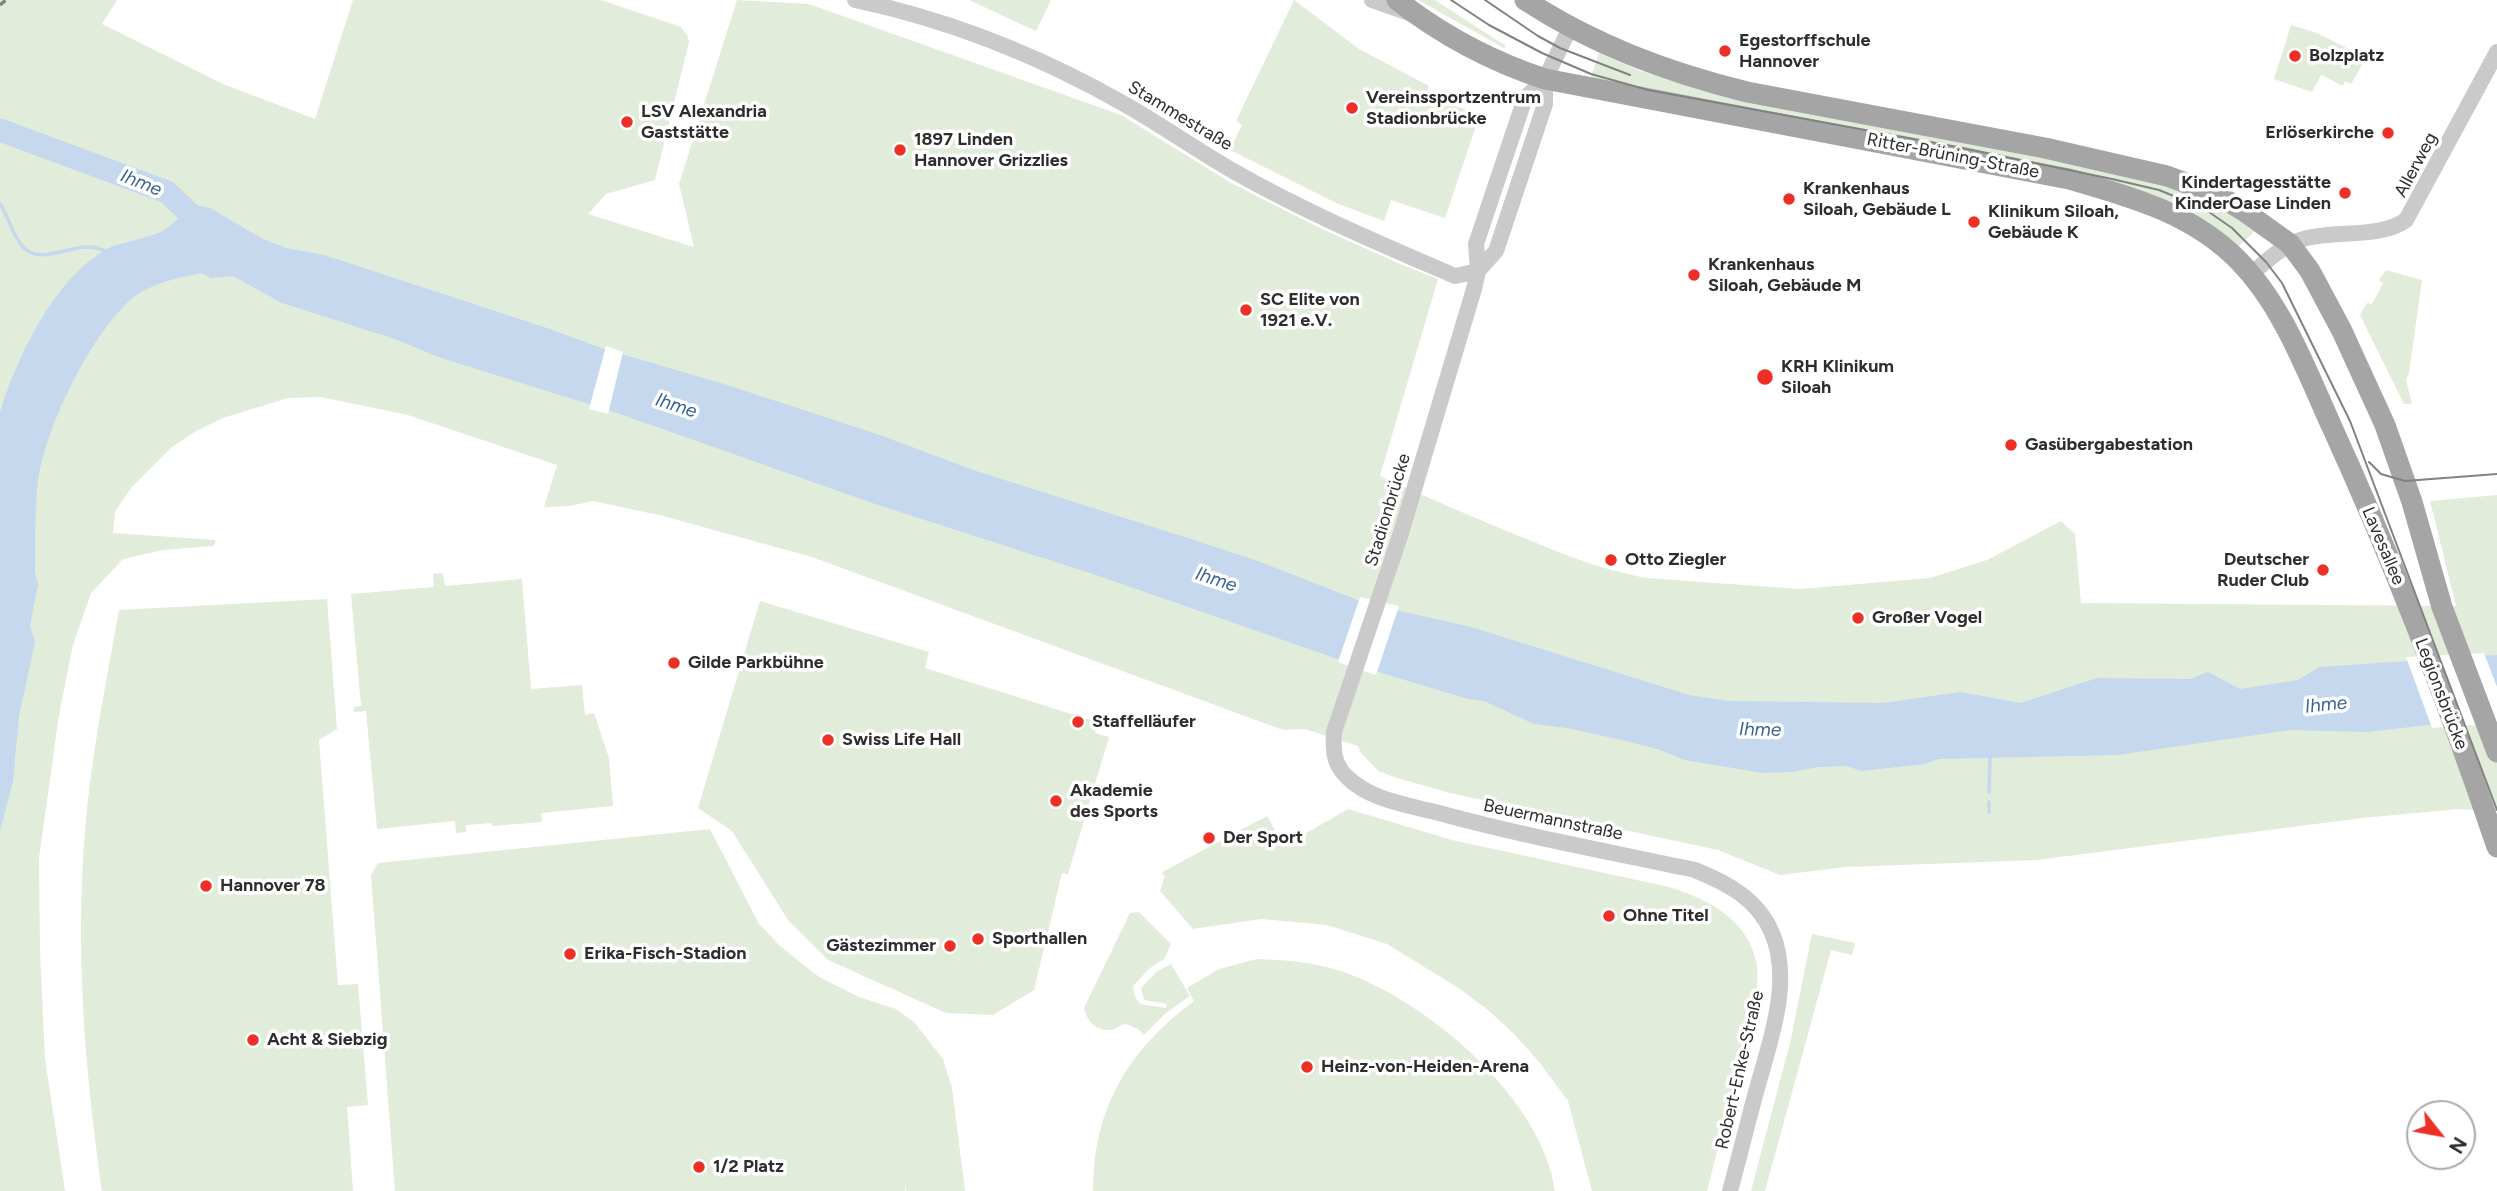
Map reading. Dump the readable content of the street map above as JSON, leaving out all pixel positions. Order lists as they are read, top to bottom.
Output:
{
  "streets": {
    "main road": ["Ritter-Brüning-Straße", "Lavesallee", "Legionsbrücke"],
    "street": [
      "Stammestraße",
      "Allerweg",
      "Stadionbrücke",
      "Beuermannstraße",
      "Robert-Enke-Straße"
    ]
  },
  "crossings": [
    ["Stammestraße", "Stadionbrücke"],
    ["Ritter-Brüning-Straße", "Allerweg"],
    ["Ritter-Brüning-Straße", "Stadionbrücke"],
    ["Ritter-Brüning-Straße", "Lavesallee"],
    ["Stadionbrücke", "Beuermannstraße"],
    ["Lavesallee", "Legionsbrücke"],
    ["Beuermannstraße", "Robert-Enke-Straße"]
  ],
  "water": ["Ihme"],
  "places": [
    "Egestorffschule Hannover",
    "Bolzplatz",
    "Vereinssportzentrum Stadionbrücke",
    "LSV Alexandria Gaststätte",
    "Erlöserkirche",
    "1897 Linden Hannover Grizzlies",
    "Kindertagesstätte KinderOase Linden",
    "Krankenhaus Siloah, Gebäude L",
    "Klinikum Siloah, Gebäude K",
    "Krankenhaus Siloah, Gebäude M",
    "SC Elite von 1921 e.V.",
    "KRH Klinikum Siloah",
    "Gasübergabestation",
    "Otto Ziegler",
    "Deutscher Ruder Club",
    "Großer Vogel",
    "Gilde Parkbühne",
    "Staffelläufer",
    "Swiss Life Hall",
    "Akademie des Sports",
    "Der Sport",
    "Hannover 78",
    "Ohne Titel",
    "Sporthallen",
    "Gästezimmer",
    "Erika-Fisch-Stadion",
    "Acht & Siebzig",
    "Heinz-von-Heiden-Arena",
    "1/2 Platz"
  ],
  "north": "bottom right"
}
